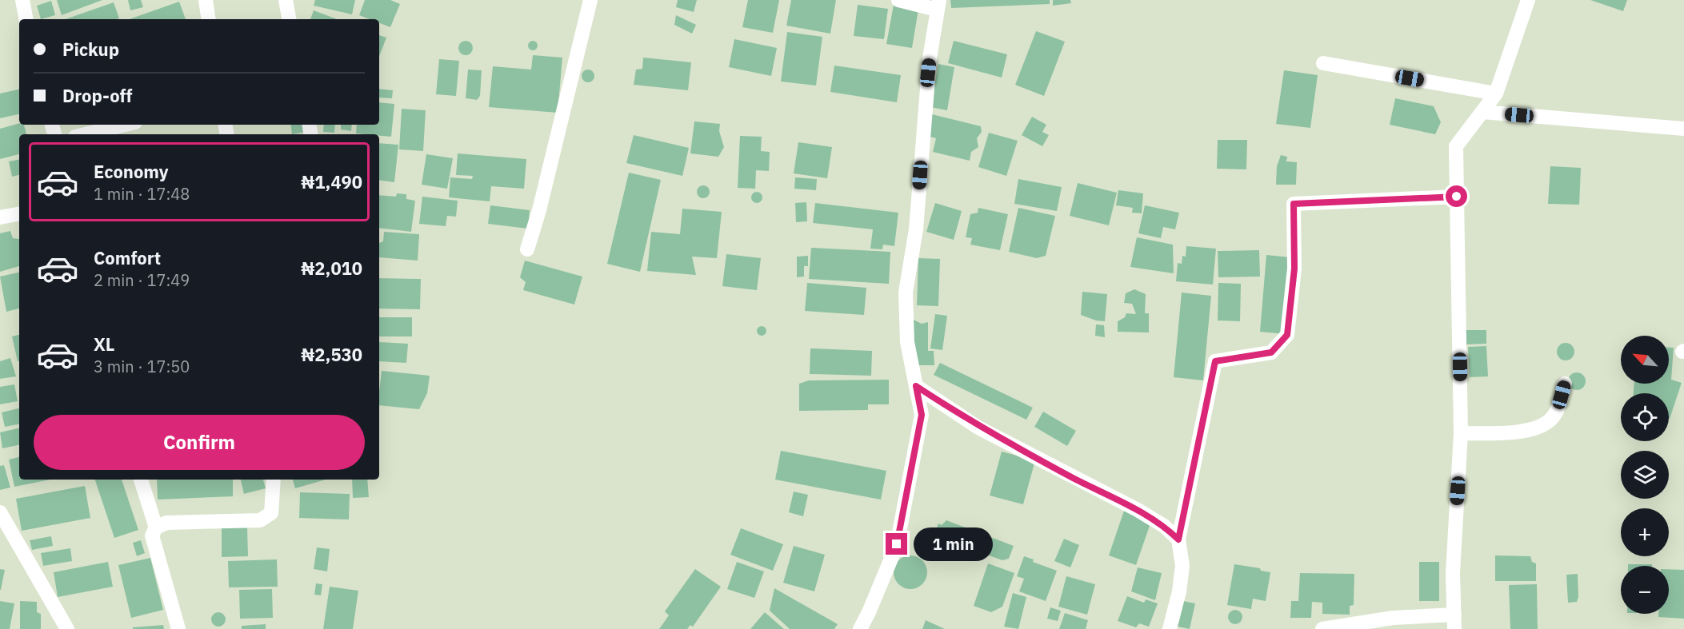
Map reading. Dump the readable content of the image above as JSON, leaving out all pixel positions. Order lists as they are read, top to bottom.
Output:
{
  "north": "top left",
  "page": {
    "banner": ["Pickup", "Drop-off"],
    "list": [
      {
        "name": "Economy",
        "note": "1 min · 17:48",
        "value": "₦1,490"
      },
      {
        "name": "Comfort",
        "note": "2 min · 17:49",
        "value": "₦2,010"
      },
      {
        "name": "XL",
        "note": "3 min · 17:50",
        "value": "₦2,530"
      }
    ],
    "map_buttons": ["+", "−"],
    "buttons": "Confirm",
    "bubble": "1 min"
  }
}
